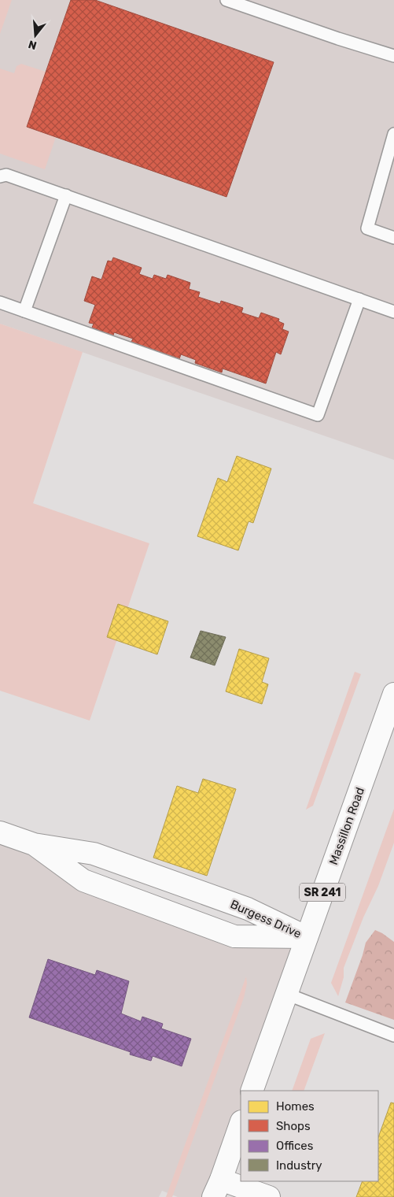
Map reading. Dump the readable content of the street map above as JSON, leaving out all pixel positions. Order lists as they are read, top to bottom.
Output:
{
  "streets": {
    "street": ["Massillon Road", "SR 241", "Burgess Drive"]
  },
  "crossings": [
    ["Massillon Road", "Burgess Drive"]
  ],
  "legend": [
    "Homes",
    "Shops",
    "Offices",
    "Industry"
  ],
  "north": "bottom"
}
